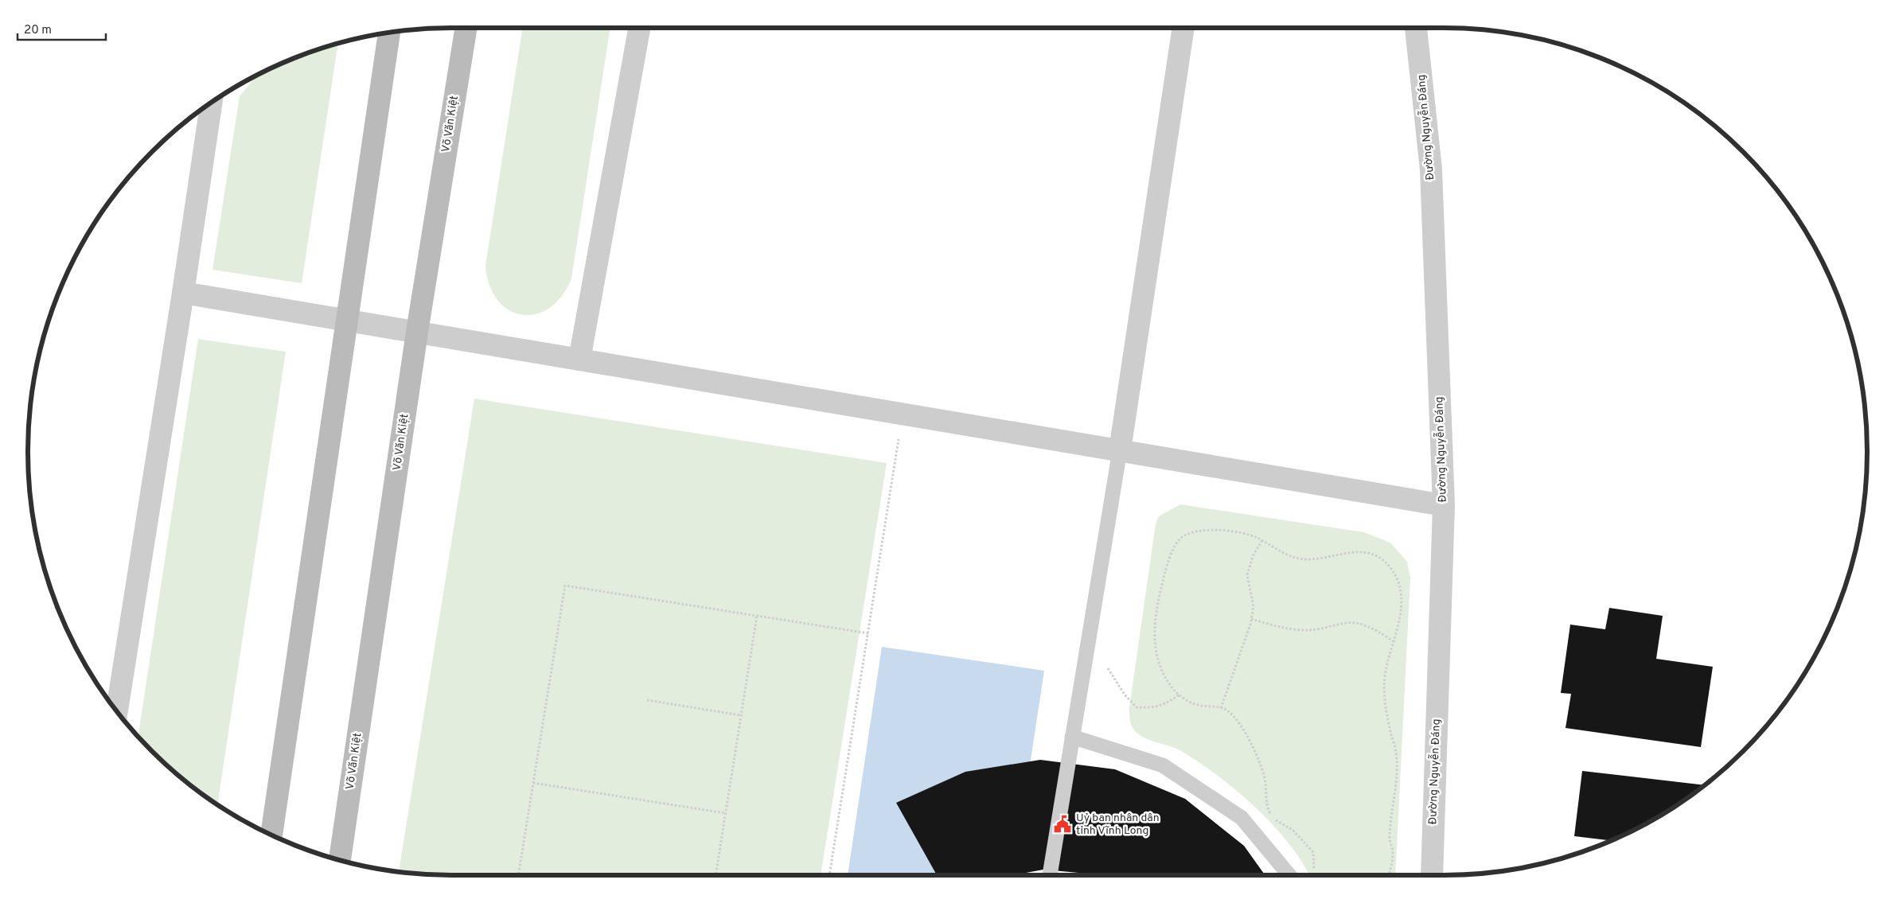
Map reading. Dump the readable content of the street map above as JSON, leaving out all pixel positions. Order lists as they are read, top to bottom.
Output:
{
  "streets": {
    "main road": ["Võ Văn Kiệt"],
    "street": ["Đường Nguyễn Đáng"]
  },
  "places": {
    "public building": ["Uỷ ban nhân dân tỉnh Vĩnh Long"]
  },
  "scale_bar": "20 m"
}
